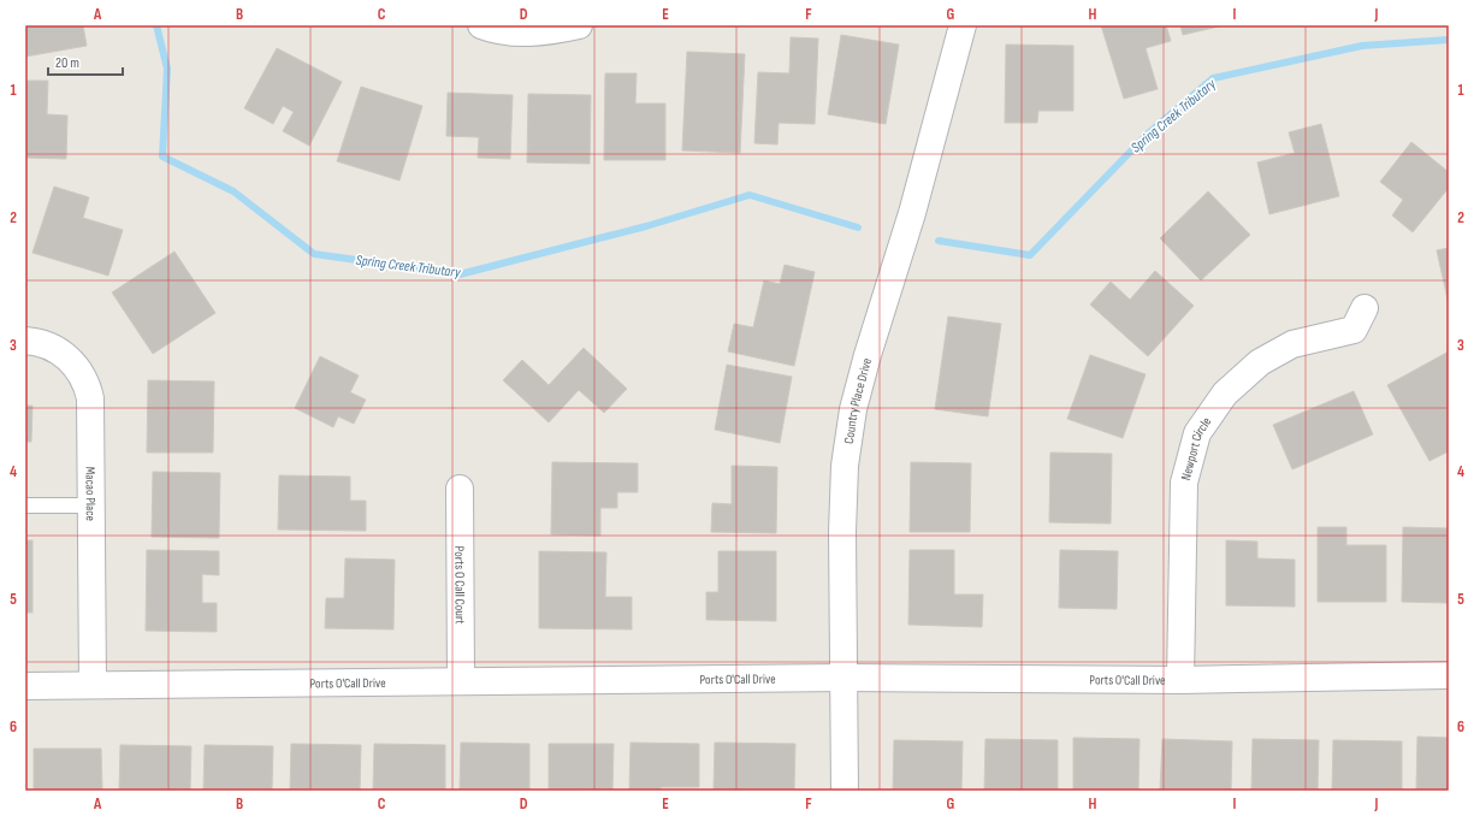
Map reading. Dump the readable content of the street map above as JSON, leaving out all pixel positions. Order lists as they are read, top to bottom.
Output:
{
  "streets": {
    "street": [
      "Country Place Drive",
      "Newport Circle",
      "Macao Place",
      "Ports O Call Court",
      "Ports O'Call Drive"
    ]
  },
  "crossings": [
    ["Country Place Drive", "Ports O'Call Drive"],
    ["Newport Circle", "Ports O'Call Drive"],
    ["Macao Place", "Ports O'Call Drive"],
    ["Ports O Call Court", "Ports O'Call Drive"]
  ],
  "water": ["Spring Creek Tributary"],
  "scale_bar": "20 m",
  "grid": {
    "columns": [
      "A",
      "B",
      "C",
      "D",
      "E",
      "F",
      "G",
      "H",
      "I",
      "J"
    ],
    "rows": [
      "1",
      "2",
      "3",
      "4",
      "5",
      "6"
    ]
  }
}
